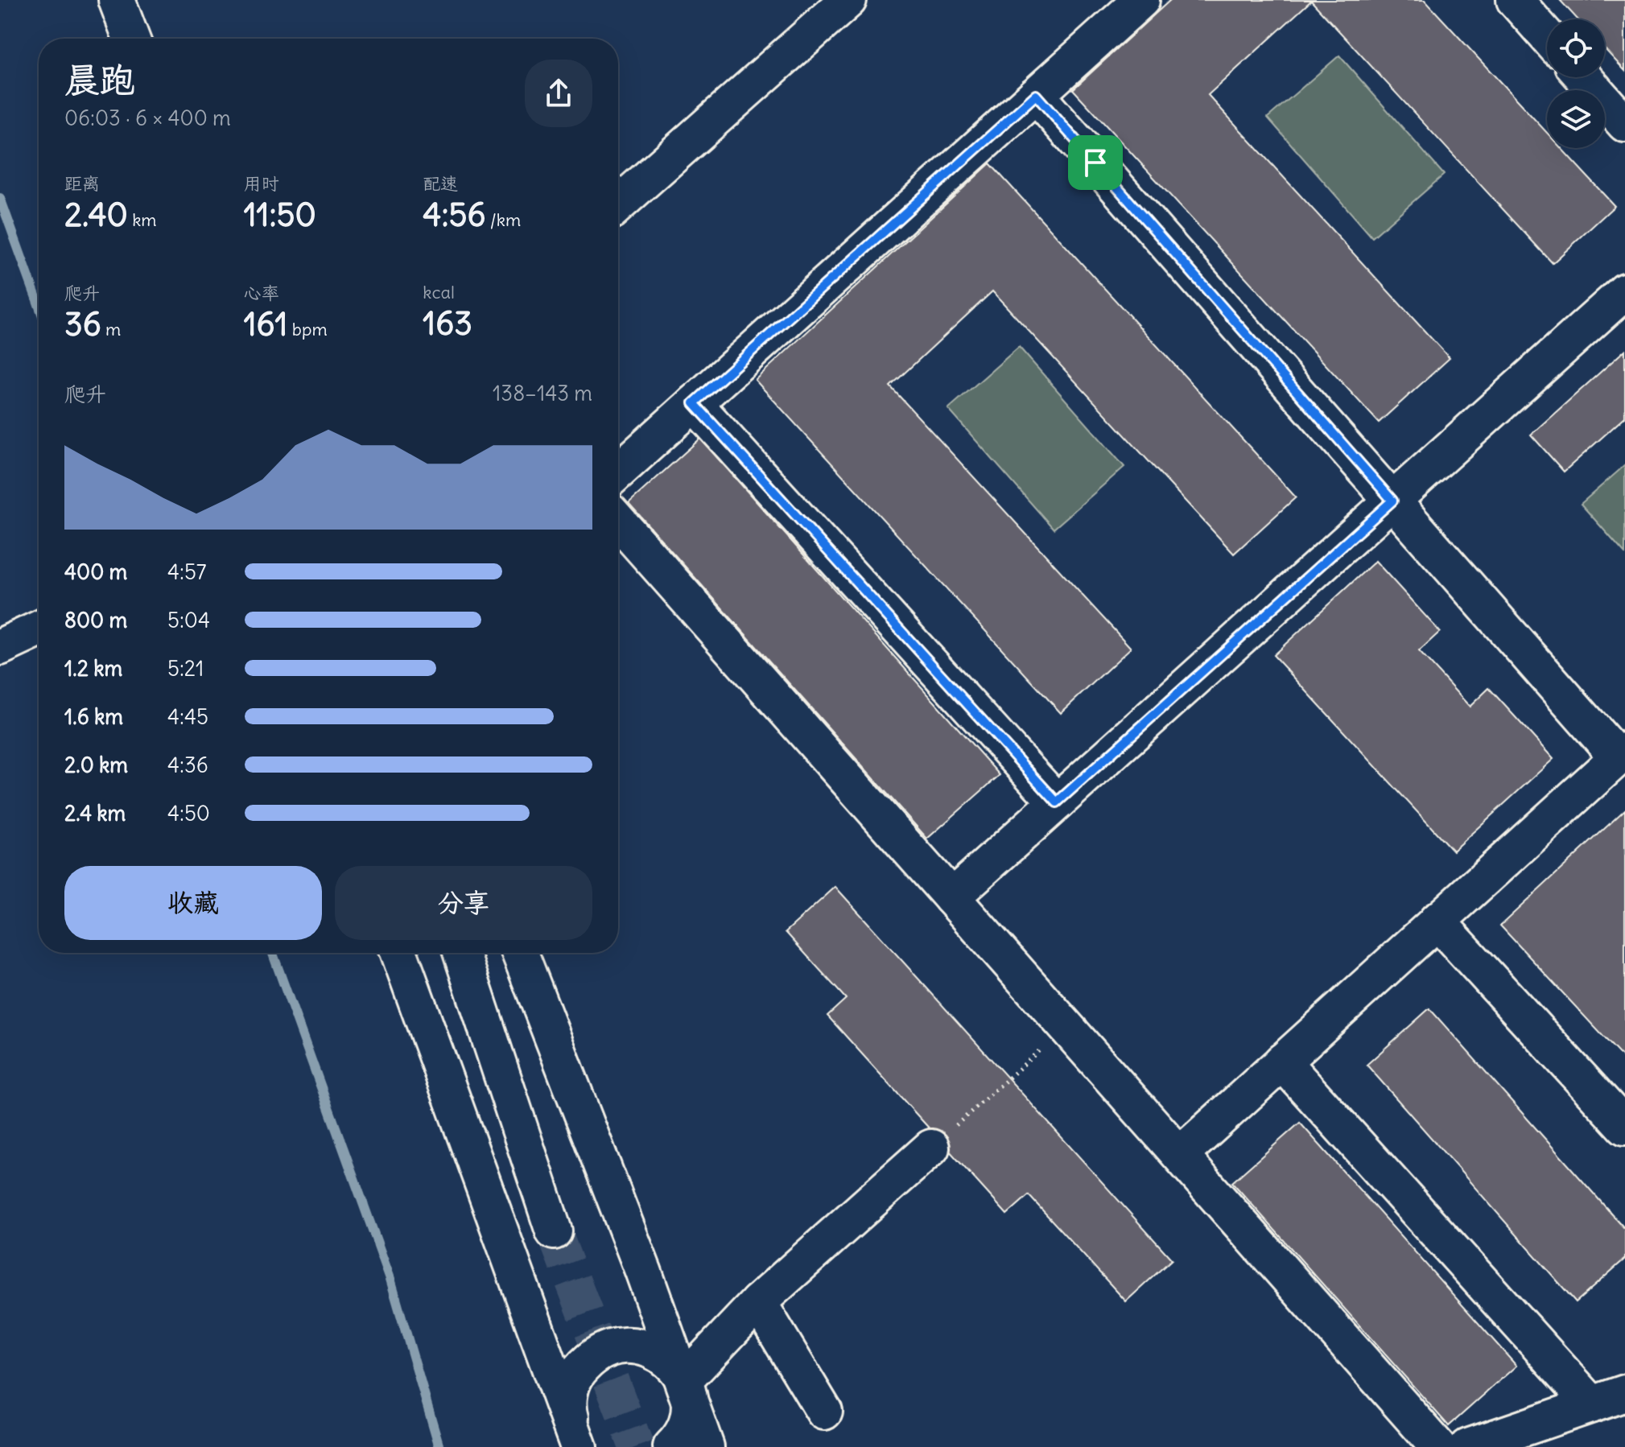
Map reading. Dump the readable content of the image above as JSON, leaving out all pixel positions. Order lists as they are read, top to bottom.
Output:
{
  "page": {
    "heading": ["晨跑", "06:03 · 6 × 400 m"],
    "stats": [
      ["距离", "2.40 km"],
      ["用时", "11:50"],
      ["配速", "4:56 /km"],
      ["爬升", "36 m"],
      ["心率", "161 bpm"],
      ["kcal", "163"]
    ],
    "chart": ["爬升", "138–143 m"],
    "list": [
      {
        "name": "400 m",
        "note": "4:57"
      },
      {
        "name": "800 m",
        "note": "5:04"
      },
      {
        "name": "1.2 km",
        "note": "5:21"
      },
      {
        "name": "1.6 km",
        "note": "4:45"
      },
      {
        "name": "2.0 km",
        "note": "4:36"
      },
      {
        "name": "2.4 km",
        "note": "4:50"
      }
    ],
    "buttons": ["收藏", "分享"]
  }
}
